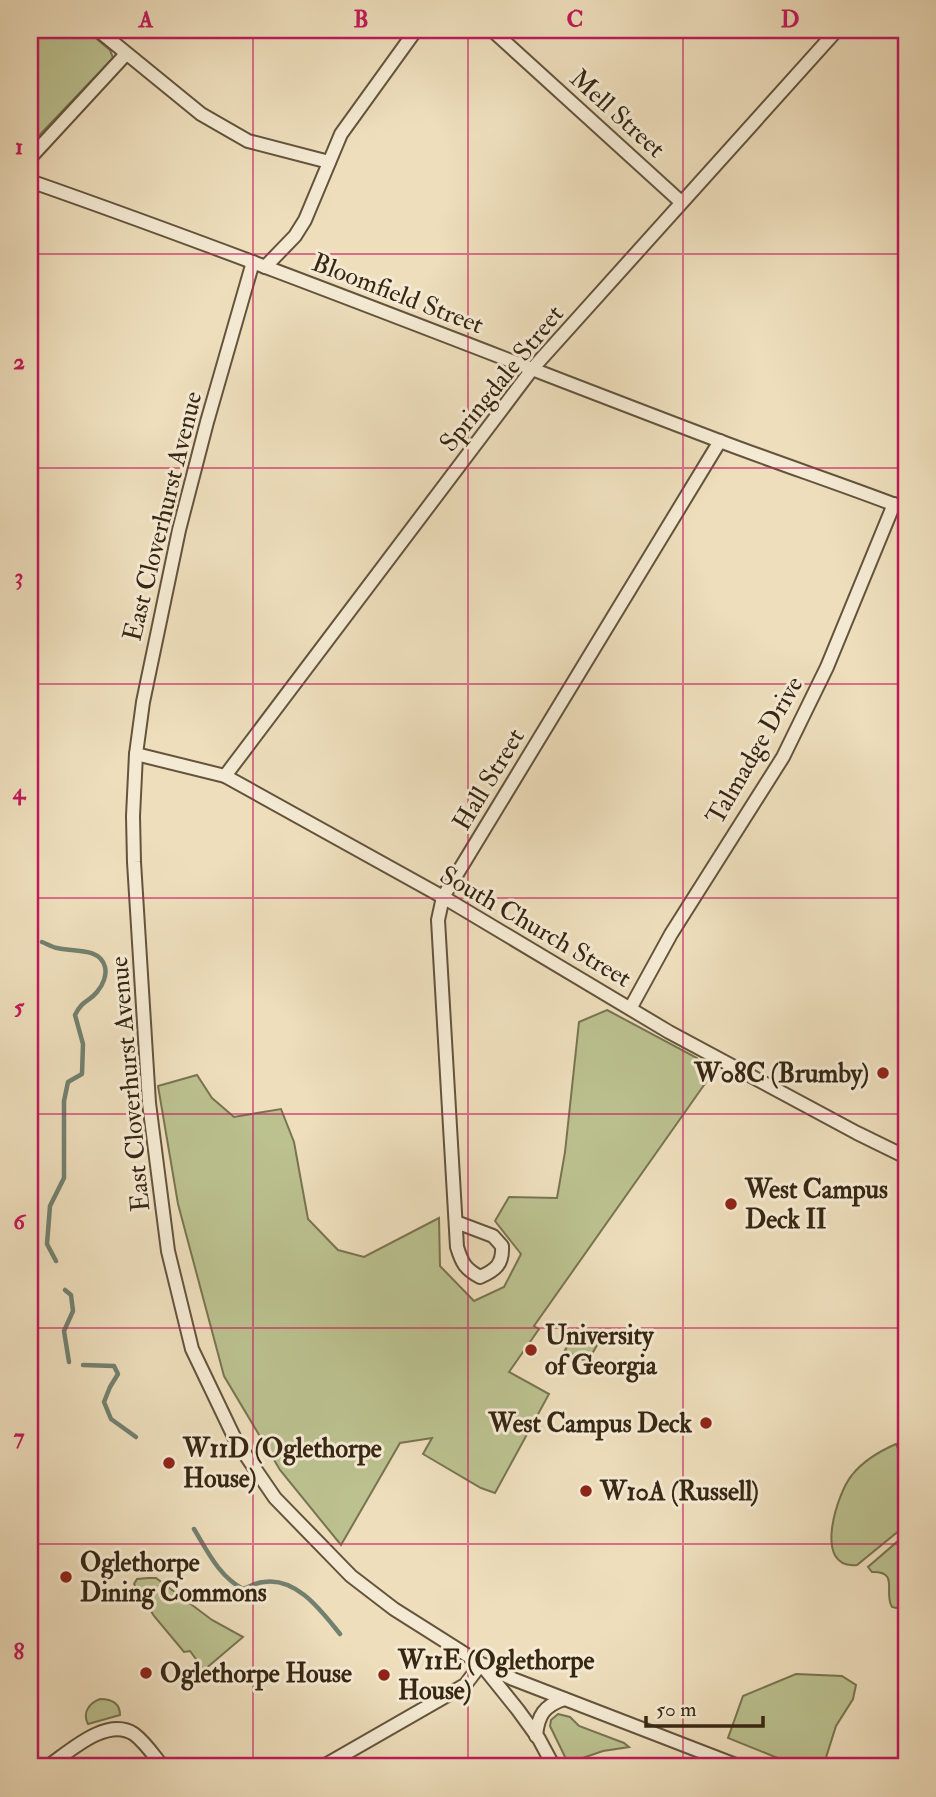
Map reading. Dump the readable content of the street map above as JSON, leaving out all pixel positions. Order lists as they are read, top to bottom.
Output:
{
  "streets": {
    "street": [
      "Mell Street",
      "Bloomfield Street",
      "Springdale Street",
      "East Cloverhurst Avenue",
      "Talmadge Drive",
      "Hall Street",
      "South Church Street"
    ]
  },
  "crossings": [
    ["Mell Street", "Springdale Street"],
    ["Bloomfield Street", "Springdale Street"],
    ["Bloomfield Street", "East Cloverhurst Avenue"],
    ["Bloomfield Street", "Talmadge Drive"],
    ["Bloomfield Street", "Hall Street"],
    ["Springdale Street", "South Church Street"],
    ["East Cloverhurst Avenue", "South Church Street"],
    ["Talmadge Drive", "South Church Street"],
    ["Hall Street", "South Church Street"]
  ],
  "places": [
    "W08C (Brumby)",
    "West Campus Deck II",
    "University of Georgia",
    "West Campus Deck",
    "W11D (Oglethorpe House)",
    "W10A (Russell)",
    "Oglethorpe Dining Commons",
    "Oglethorpe House",
    "W11E (Oglethorpe House)"
  ],
  "scale_bar": "50 m",
  "grid": {
    "columns": [
      "A",
      "B",
      "C",
      "D"
    ],
    "rows": [
      "1",
      "2",
      "3",
      "4",
      "5",
      "6",
      "7",
      "8"
    ]
  }
}
